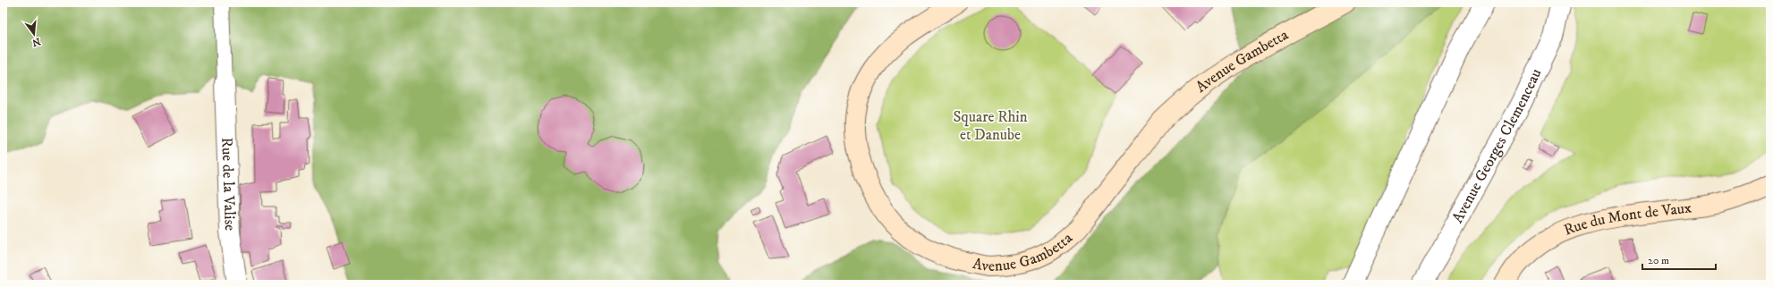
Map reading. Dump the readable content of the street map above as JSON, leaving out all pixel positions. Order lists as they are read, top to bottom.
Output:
{
  "streets": {
    "main road": ["Avenue Gambetta", "Rue du Mont de Vaux"],
    "street": ["Avenue Georges Clemenceau", "Rue de la Valise"]
  },
  "parks": ["Square Rhin et Danube"],
  "scale_bar": "20 m",
  "north": "bottom"
}
